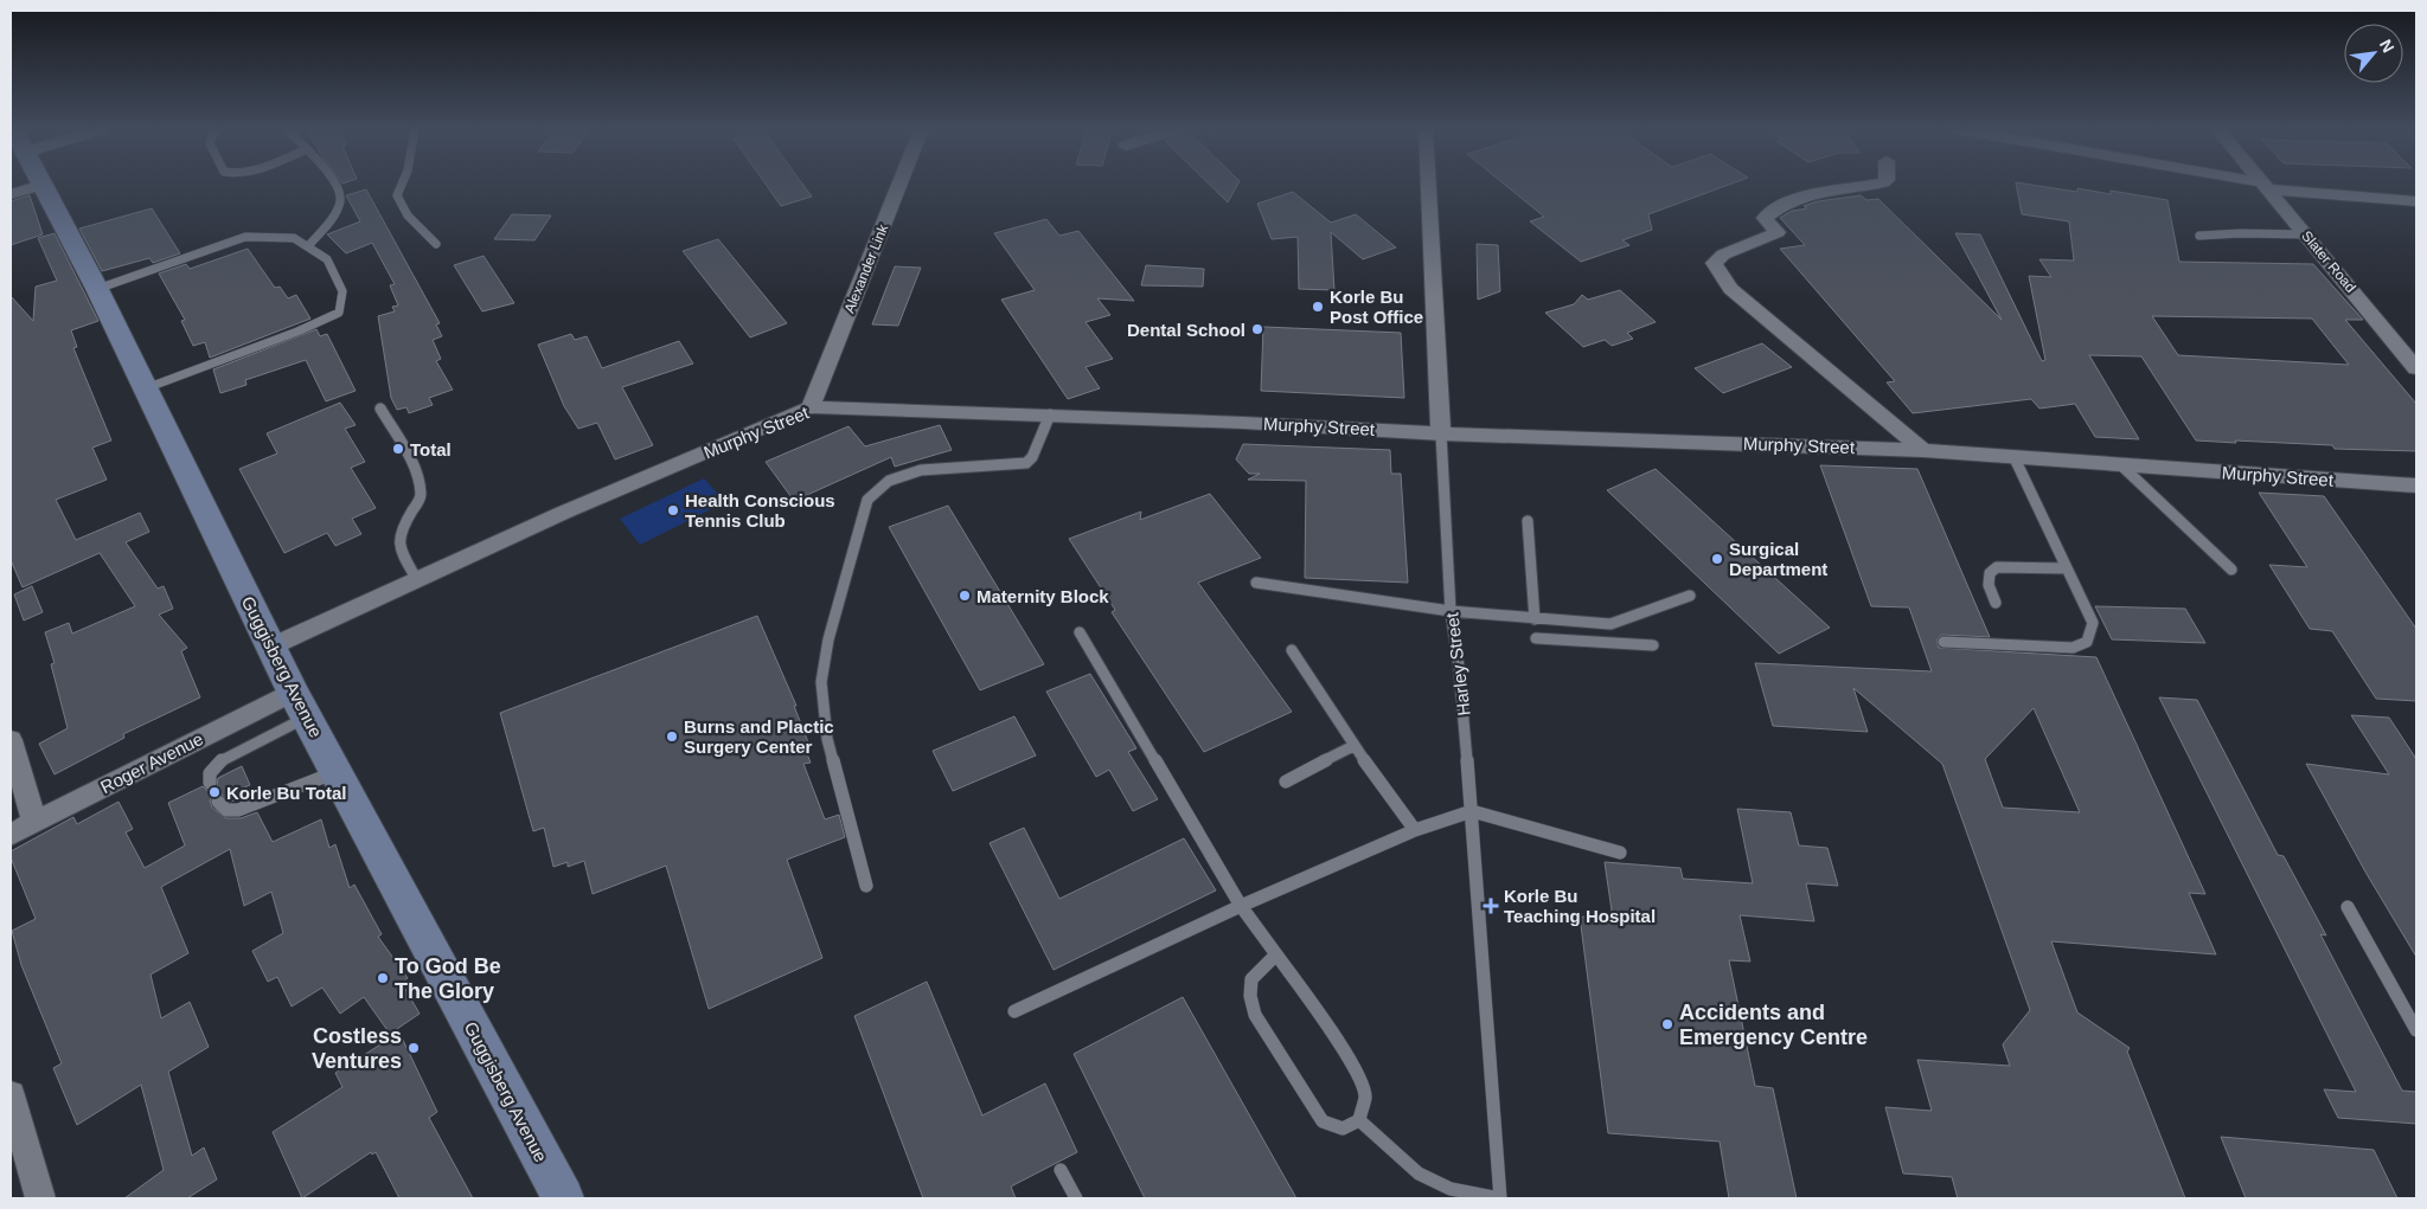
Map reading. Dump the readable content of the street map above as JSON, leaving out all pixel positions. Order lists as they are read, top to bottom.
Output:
{
  "streets": {
    "main road": ["Guggisberg Avenue"],
    "street": [
      "Slater Road",
      "Alexander Link",
      "Murphy Street",
      "Harley Street",
      "Roger Avenue"
    ]
  },
  "crossings": [
    ["Alexander Link", "Murphy Street"],
    ["Murphy Street", "Harley Street"],
    ["Murphy Street", "Guggisberg Avenue"],
    ["Guggisberg Avenue", "Roger Avenue"]
  ],
  "places": {
    "other": [
      "Korle Bu Post Office",
      "Dental School",
      "Total",
      "Health Conscious Tennis Club",
      "Surgical Department",
      "Maternity Block",
      "Burns and Plactic Surgery Center",
      "Korle Bu Total",
      "To God Be The Glory",
      "Accidents and Emergency Centre",
      "Costless Ventures"
    ],
    "health": ["Korle Bu Teaching Hospital"]
  },
  "north": "top right"
}
